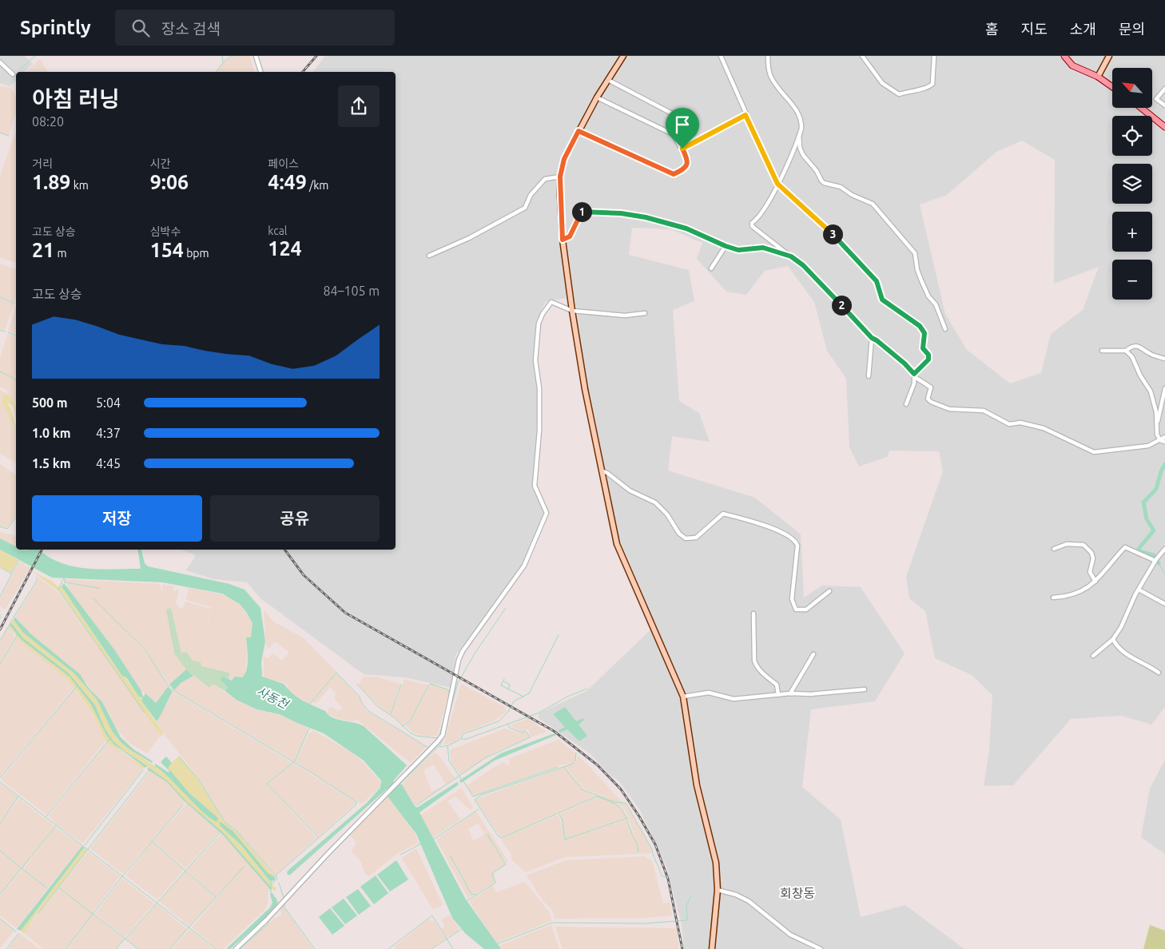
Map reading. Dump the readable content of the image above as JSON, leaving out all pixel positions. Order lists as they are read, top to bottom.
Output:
{
  "districts": ["회창동"],
  "water": ["사동천"],
  "north": "top left",
  "page": {
    "header": "Sprintly",
    "search": "장소 검색",
    "nav": [
      "홈",
      "지도",
      "소개",
      "문의"
    ],
    "map_buttons": ["+", "−"],
    "heading": ["아침 러닝", "08:20"],
    "stats": [
      ["거리", "1.89 km"],
      ["시간", "9:06"],
      ["페이스", "4:49 /km"],
      ["고도 상승", "21 m"],
      ["심박수", "154 bpm"],
      ["kcal", "124"]
    ],
    "pins": ["1", "3", "2"],
    "chart": ["고도 상승", "84–105 m"],
    "list": [
      {
        "name": "500 m",
        "note": "5:04"
      },
      {
        "name": "1.0 km",
        "note": "4:37"
      },
      {
        "name": "1.5 km",
        "note": "4:45"
      }
    ],
    "buttons": ["저장", "공유"]
  }
}
